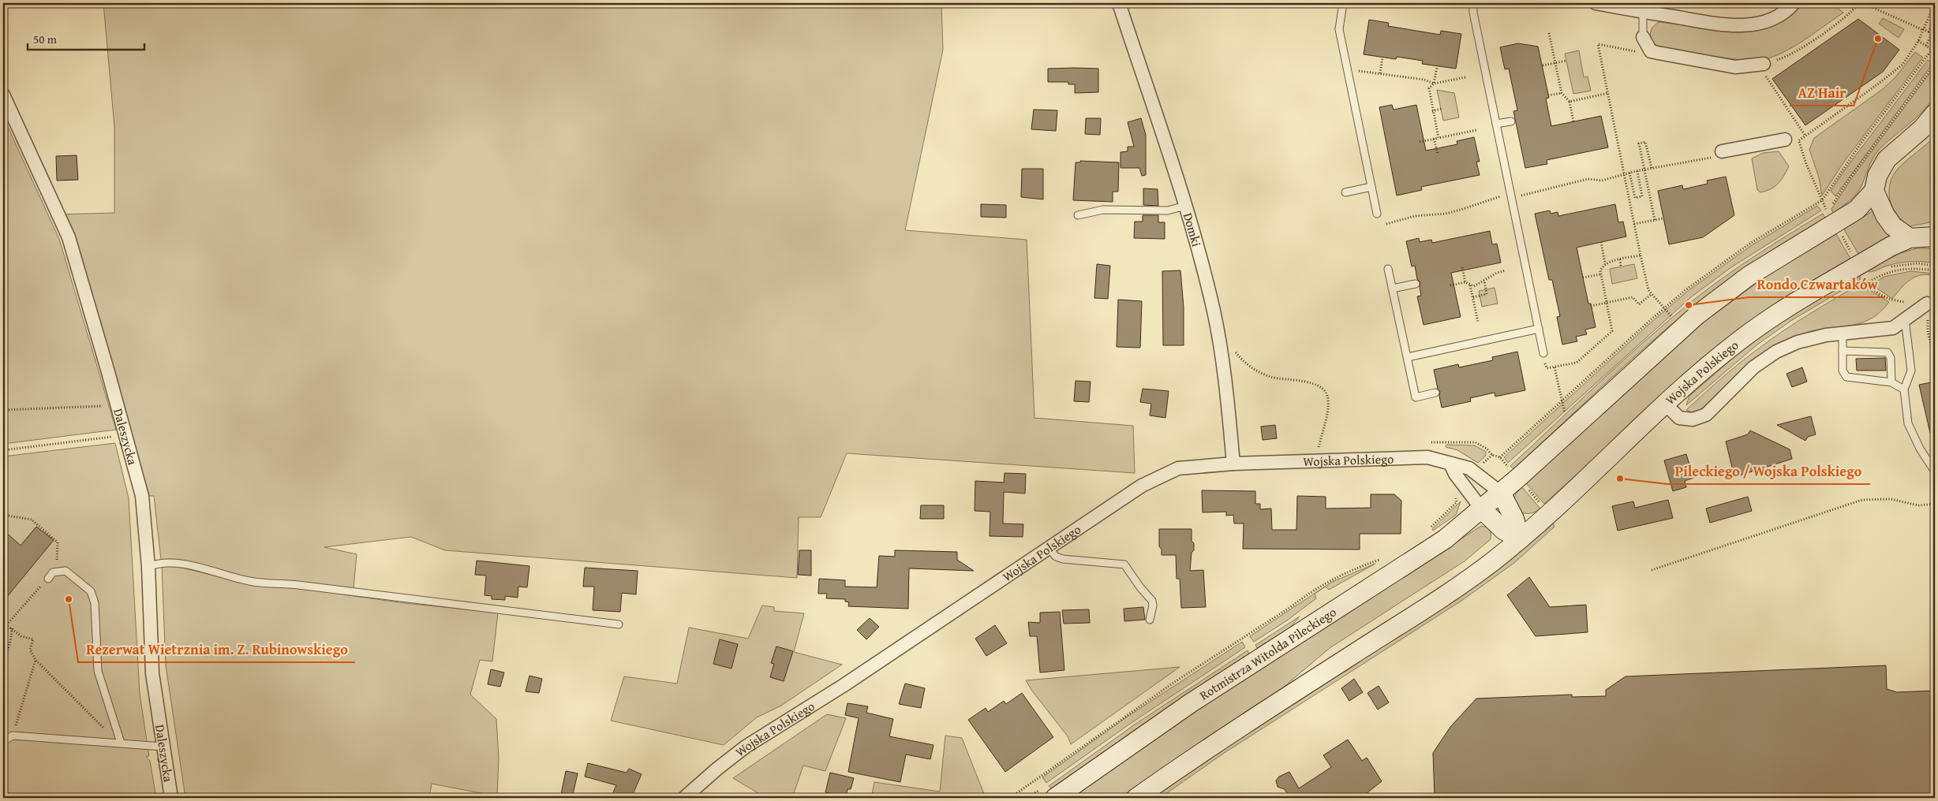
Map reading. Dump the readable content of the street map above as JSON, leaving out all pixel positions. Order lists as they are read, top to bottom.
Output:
{
  "streets": {
    "main road": ["Wojska Polskiego", "Rotmistrza Witolda Pileckiego"],
    "street": ["Domki", "Daleszycka"]
  },
  "crossings": [
    ["Domki", "Wojska Polskiego"]
  ],
  "places": [
    "AZ Hair",
    "Rondo Czwartaków",
    "Pileckiego / Wojska Polskiego",
    "Rezerwat Wietrznia im. Z. Rubinowskiego"
  ],
  "scale_bar": "50 m"
}
